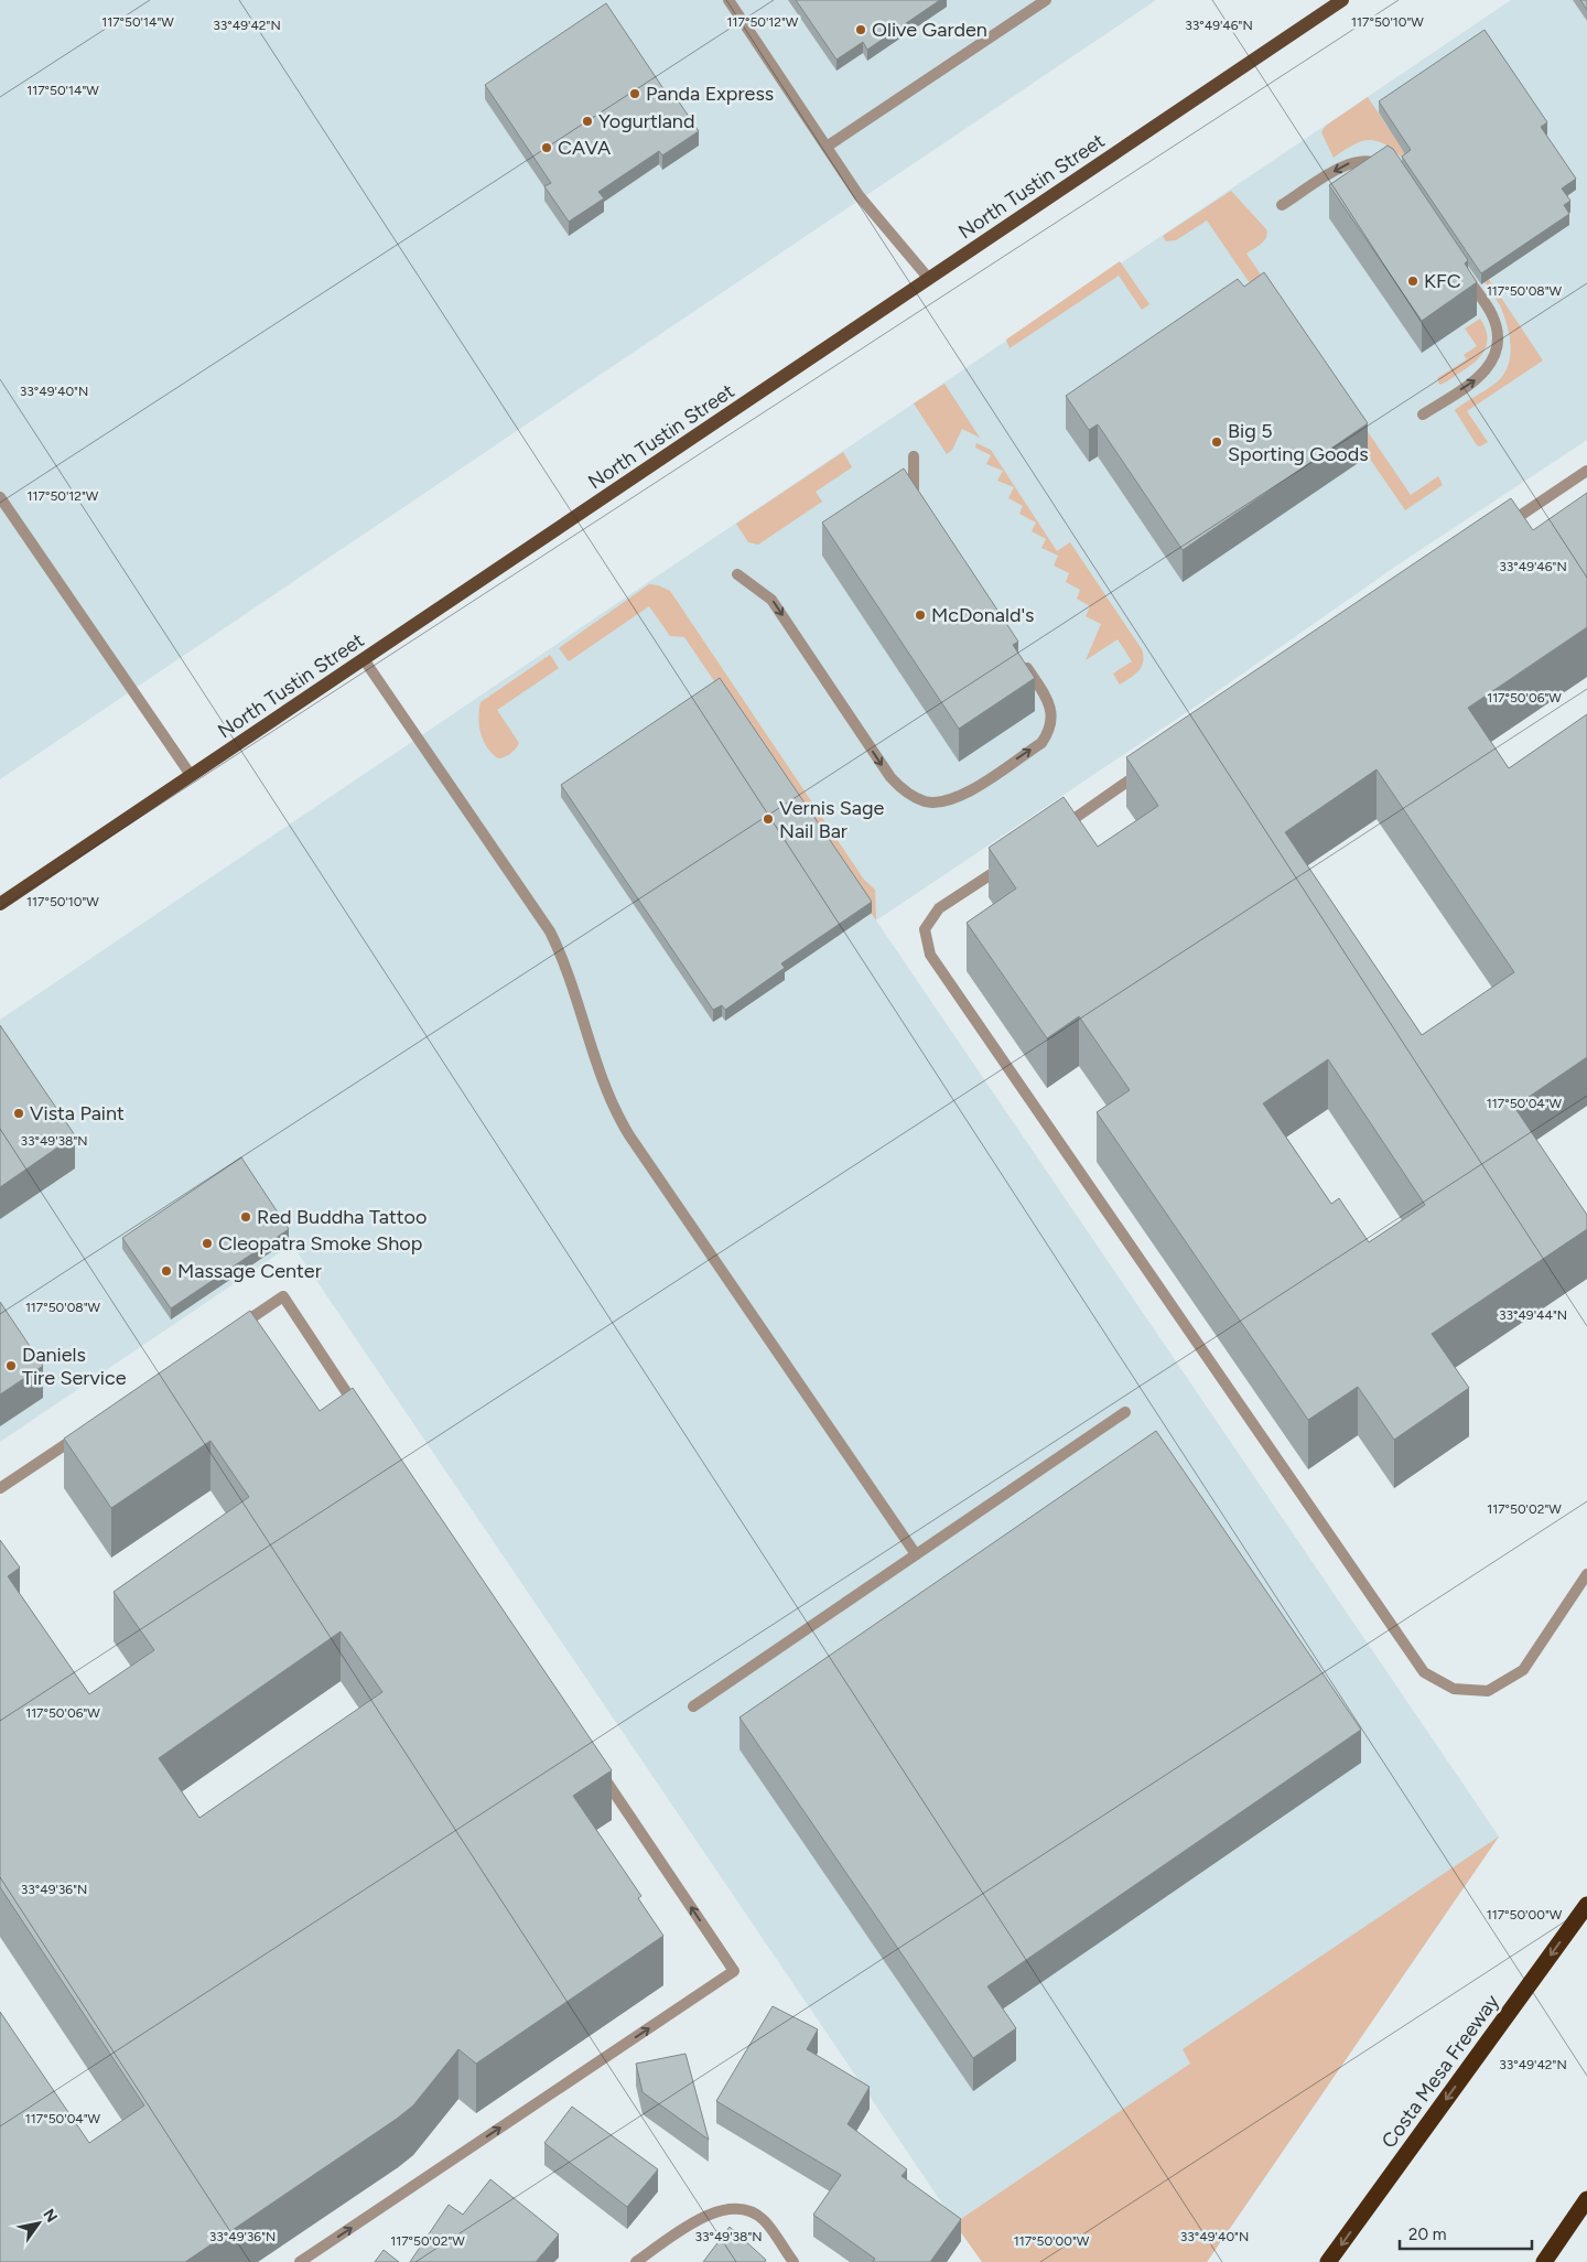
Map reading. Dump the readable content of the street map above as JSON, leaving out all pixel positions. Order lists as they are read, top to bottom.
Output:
{
  "streets": {
    "highway": ["Costa Mesa Freeway"],
    "main road": ["North Tustin Street"]
  },
  "one_way": ["Costa Mesa Freeway"],
  "places": [
    "Olive Garden",
    "Panda Express",
    "Yogurtland",
    "CAVA",
    "KFC",
    "Big 5 Sporting Goods",
    "McDonald's",
    "Vernis Sage Nail Bar",
    "Vista Paint",
    "Red Buddha Tattoo",
    "Cleopatra Smoke Shop",
    "Massage Center",
    "Daniels Tire Service"
  ],
  "scale_bar": "20 m",
  "north": "top right",
  "coordinates": [
    "117°50'14\"W",
    "117°50'12\"W",
    "117°50'10\"W",
    "33°49'42\"N",
    "33°49'46\"N",
    "117°50'08\"W",
    "33°49'40\"N",
    "117°50'06\"W",
    "117°50'04\"W",
    "33°49'38\"N",
    "33°49'44\"N",
    "117°50'02\"W",
    "33°49'36\"N",
    "117°50'00\"W"
  ]
}
